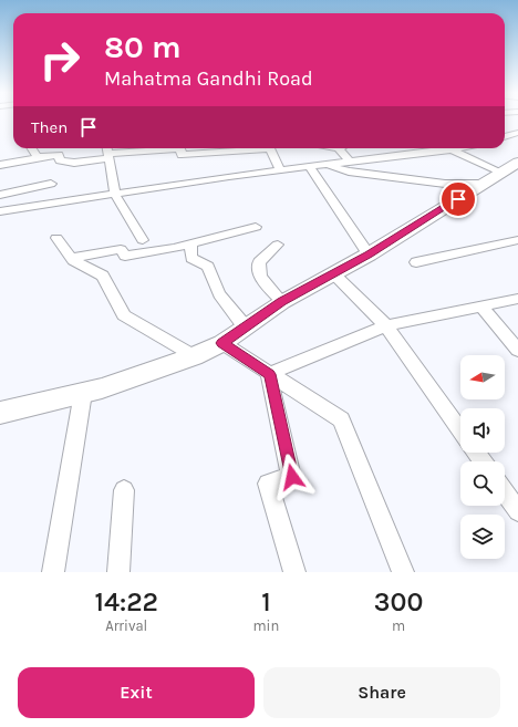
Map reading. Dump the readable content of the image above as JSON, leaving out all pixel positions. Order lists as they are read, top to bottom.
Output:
{
  "north": "left",
  "page": {
    "turn": ["80 m", "Mahatma Gandhi Road"],
    "then": "Then",
    "eta": [
      "14:22",
      "Arrival",
      "1",
      "min",
      "300",
      "m"
    ],
    "buttons": ["Exit", "Share"]
  }
}
